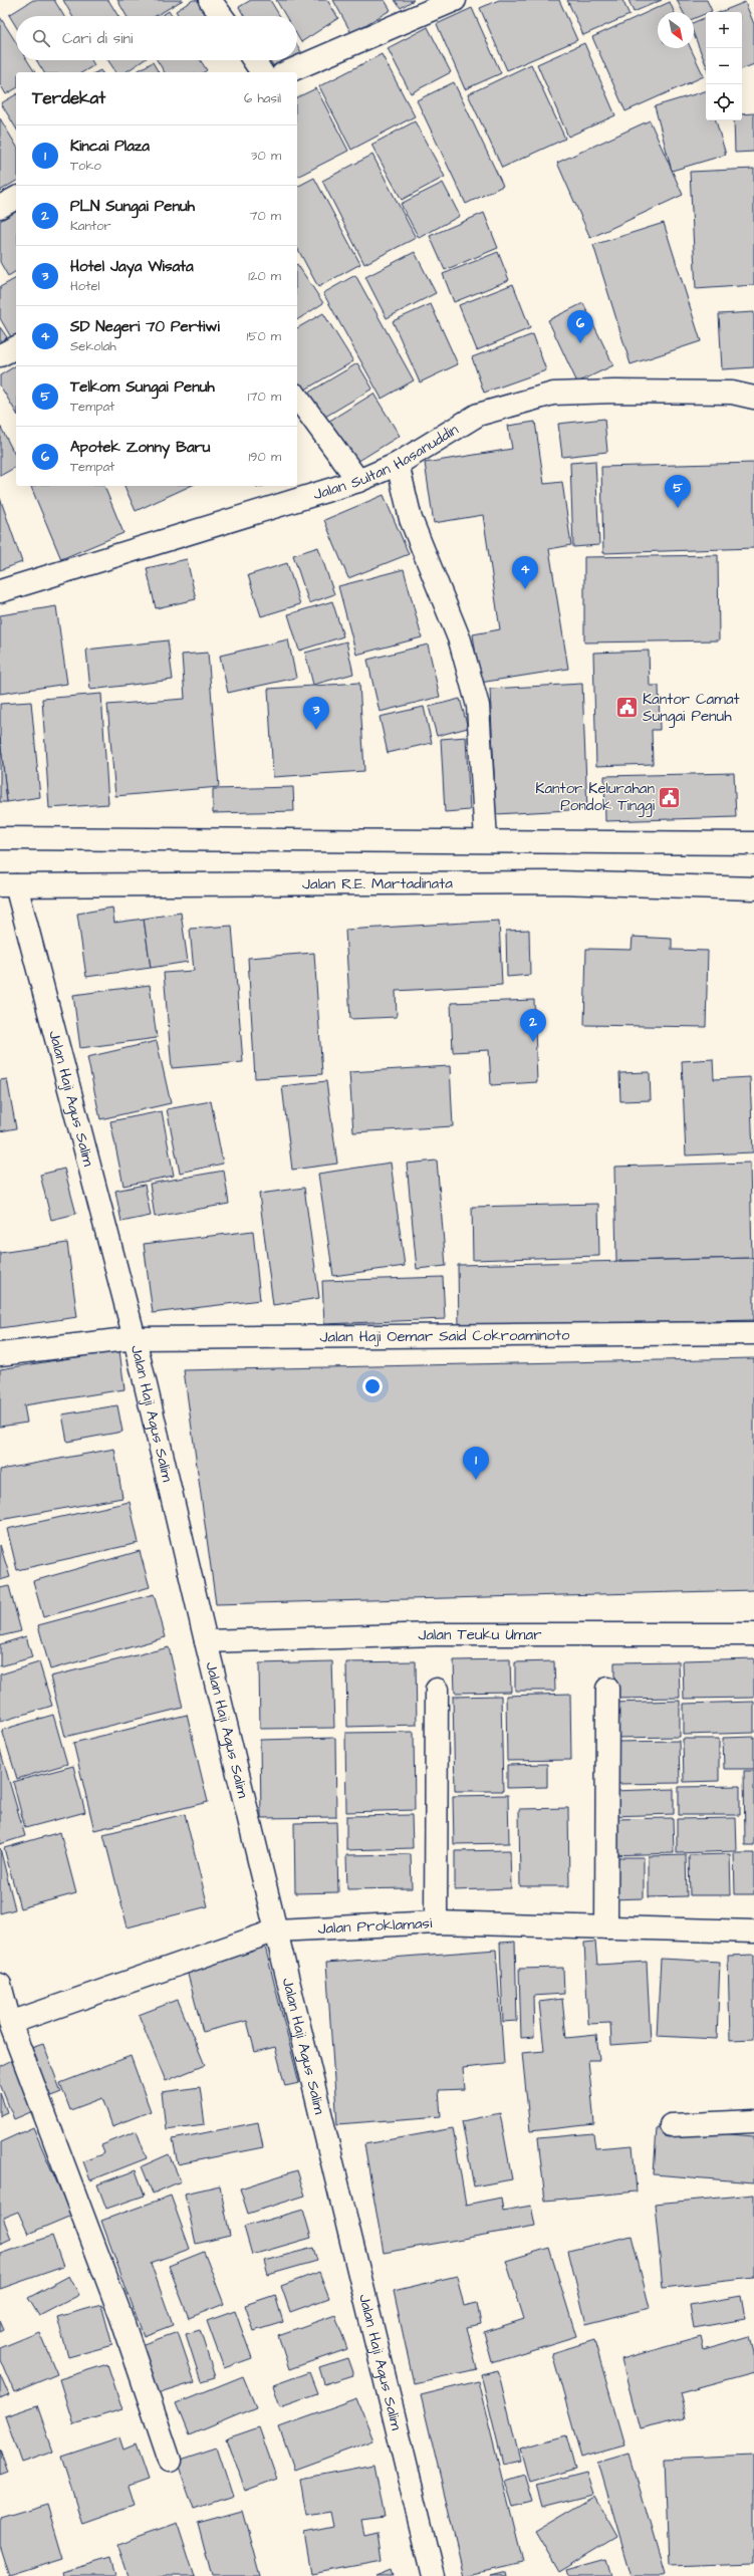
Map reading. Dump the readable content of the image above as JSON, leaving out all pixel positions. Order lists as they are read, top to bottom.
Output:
{
  "streets": {
    "main road": [
      "Jalan Sultan Hasanuddin",
      "Jalan R.E. Martadinata",
      "Jalan Haji Agus Salim",
      "Jalan Haji Oemar Said Cokroaminoto",
      "Jalan Teuku Umar",
      "Jalan Proklamasi"
    ]
  },
  "crossings": [
    ["Jalan R.E. Martadinata", "Jalan Haji Agus Salim"],
    ["Jalan Haji Agus Salim", "Jalan Haji Oemar Said Cokroaminoto"],
    ["Jalan Haji Agus Salim", "Jalan Teuku Umar"],
    ["Jalan Haji Agus Salim", "Jalan Proklamasi"]
  ],
  "places": {
    "public building": ["Kantor Camat Sungai Penuh", "Kantor Kelurahan Pondok Tinggi"]
  },
  "north": "bottom right",
  "page": {
    "map_buttons": ["+", "−"],
    "search": "Cari di sini",
    "heading": ["Terdekat", "6 hasil"],
    "list": [
      {
        "mark": "1",
        "name": "Kincai Plaza",
        "note": "Toko",
        "value": "30 m"
      },
      {
        "mark": "2",
        "name": "PLN Sungai Penuh",
        "note": "Kantor",
        "value": "70 m"
      },
      {
        "mark": "3",
        "name": "Hotel Jaya Wisata",
        "note": "Hotel",
        "value": "120 m"
      },
      {
        "mark": "4",
        "name": "SD Negeri 70 Pertiwi",
        "note": "Sekolah",
        "value": "150 m"
      },
      {
        "mark": "5",
        "name": "Telkom Sungai Penuh",
        "note": "Tempat",
        "value": "170 m"
      },
      {
        "mark": "6",
        "name": "Apotek Zonny Baru",
        "note": "Tempat",
        "value": "190 m"
      }
    ],
    "pins": [
      "6",
      "5",
      "4",
      "3",
      "2",
      "1"
    ]
  }
}
